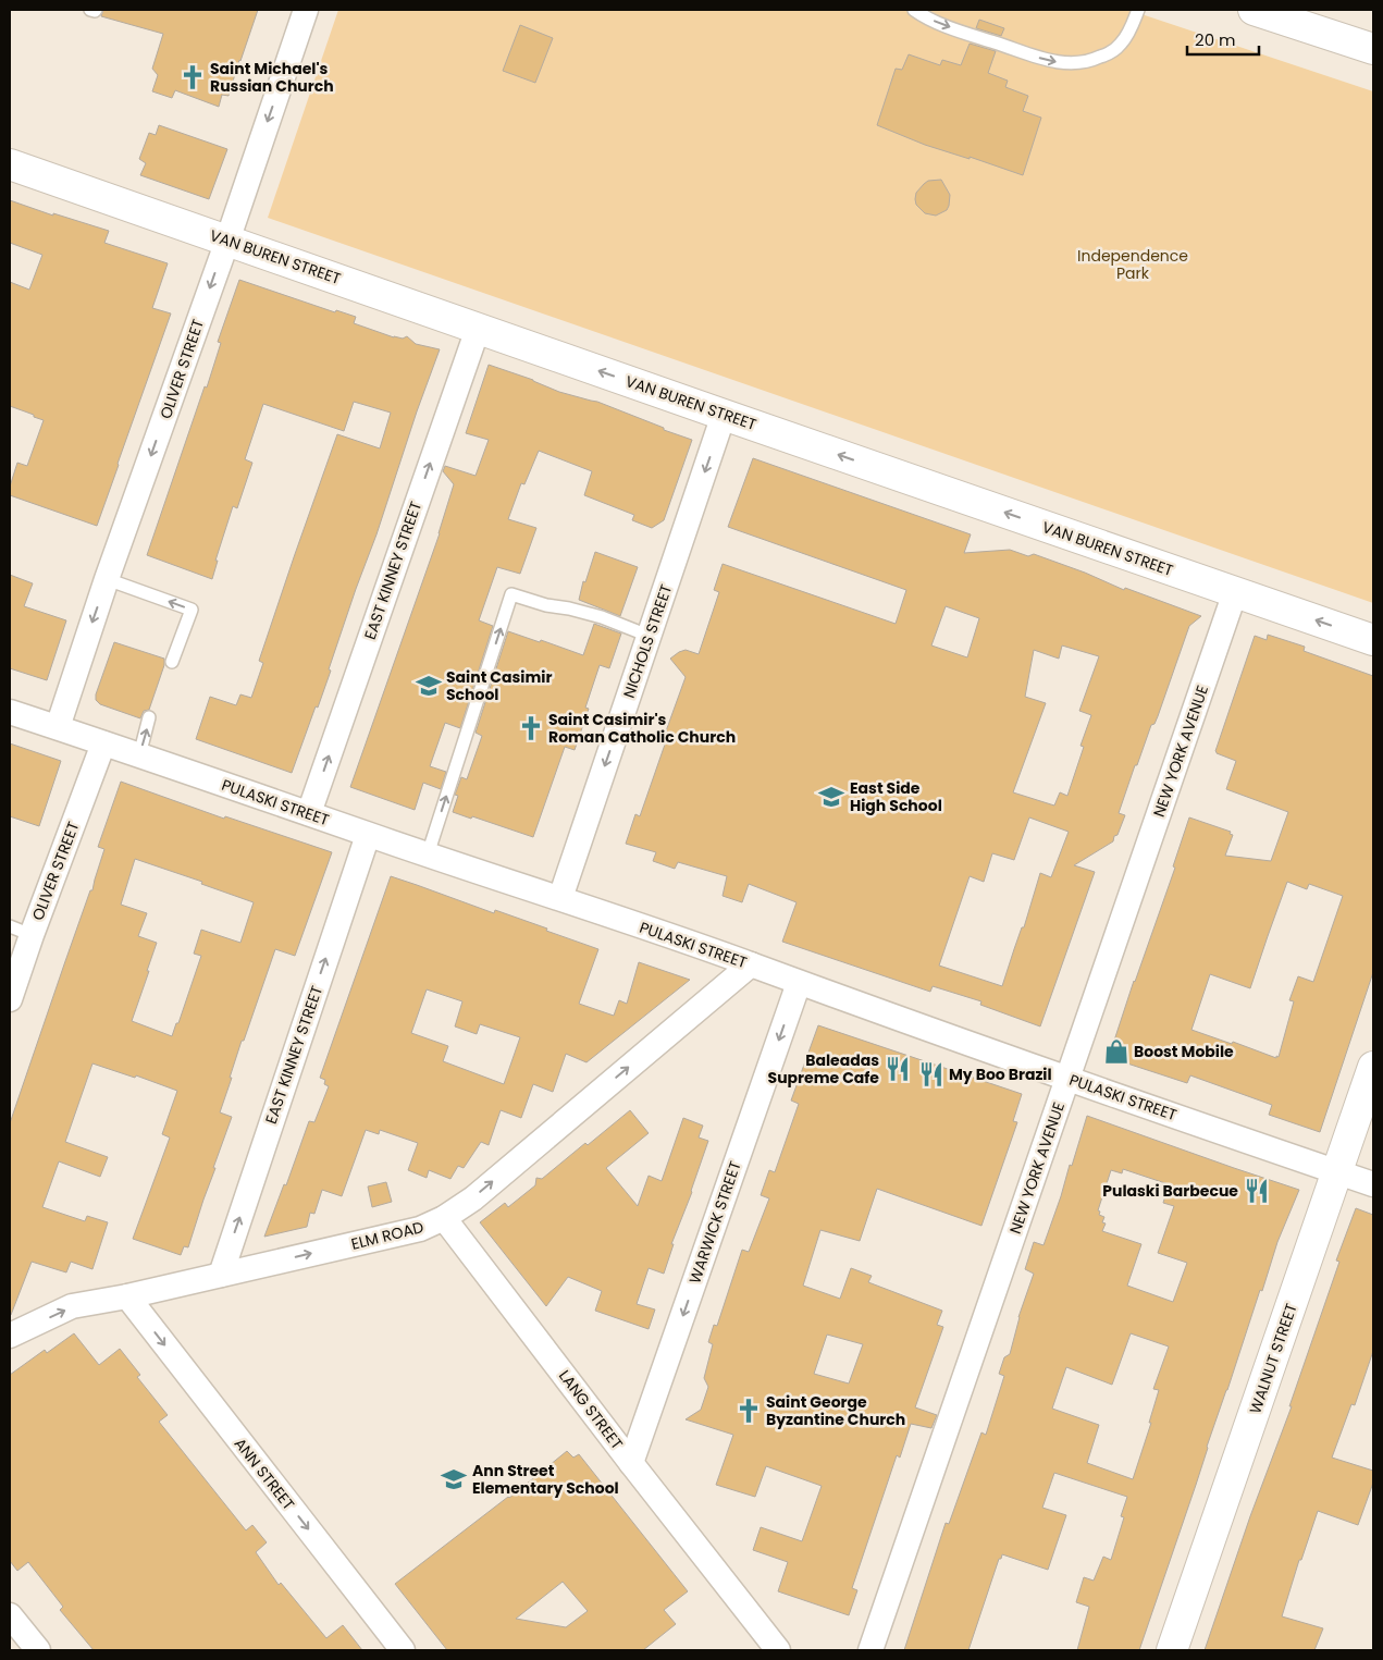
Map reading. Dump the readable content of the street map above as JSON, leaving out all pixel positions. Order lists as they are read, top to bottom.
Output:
{
  "streets": {
    "street": [
      "VAN BUREN STREET",
      "OLIVER STREET",
      "EAST KINNEY STREET",
      "NICHOLS STREET",
      "NEW YORK AVENUE",
      "PULASKI STREET",
      "WARWICK STREET",
      "ELM ROAD",
      "WALNUT STREET",
      "LANG STREET",
      "ANN STREET"
    ]
  },
  "crossings": [
    ["VAN BUREN STREET", "OLIVER STREET"],
    ["VAN BUREN STREET", "EAST KINNEY STREET"],
    ["VAN BUREN STREET", "NICHOLS STREET"],
    ["VAN BUREN STREET", "NEW YORK AVENUE"],
    ["OLIVER STREET", "PULASKI STREET"],
    ["EAST KINNEY STREET", "PULASKI STREET"],
    ["EAST KINNEY STREET", "ELM ROAD"],
    ["NICHOLS STREET", "PULASKI STREET"],
    ["NEW YORK AVENUE", "PULASKI STREET"],
    ["PULASKI STREET", "WARWICK STREET"],
    ["PULASKI STREET", "ELM ROAD"],
    ["PULASKI STREET", "WALNUT STREET"],
    ["WARWICK STREET", "LANG STREET"],
    ["ELM ROAD", "LANG STREET"],
    ["ELM ROAD", "ANN STREET"]
  ],
  "one_way": [
    "VAN BUREN STREET",
    "OLIVER STREET",
    "EAST KINNEY STREET",
    "NICHOLS STREET",
    "WARWICK STREET",
    "ELM ROAD",
    "ANN STREET"
  ],
  "parks": ["Independence Park"],
  "places": {
    "church": ["Saint Michael's Russian Church", "Saint Casimir's Roman Catholic Church", "Saint George Byzantine Church"],
    "school or university": ["Saint Casimir School", "East Side High School", "Ann Street Elementary School"],
    "shop": ["Boost Mobile"],
    "restaurant": ["Baleadas Supreme Cafe", "My Boo Brazil", "Pulaski Barbecue"]
  },
  "scale_bar": "20 m"
}
